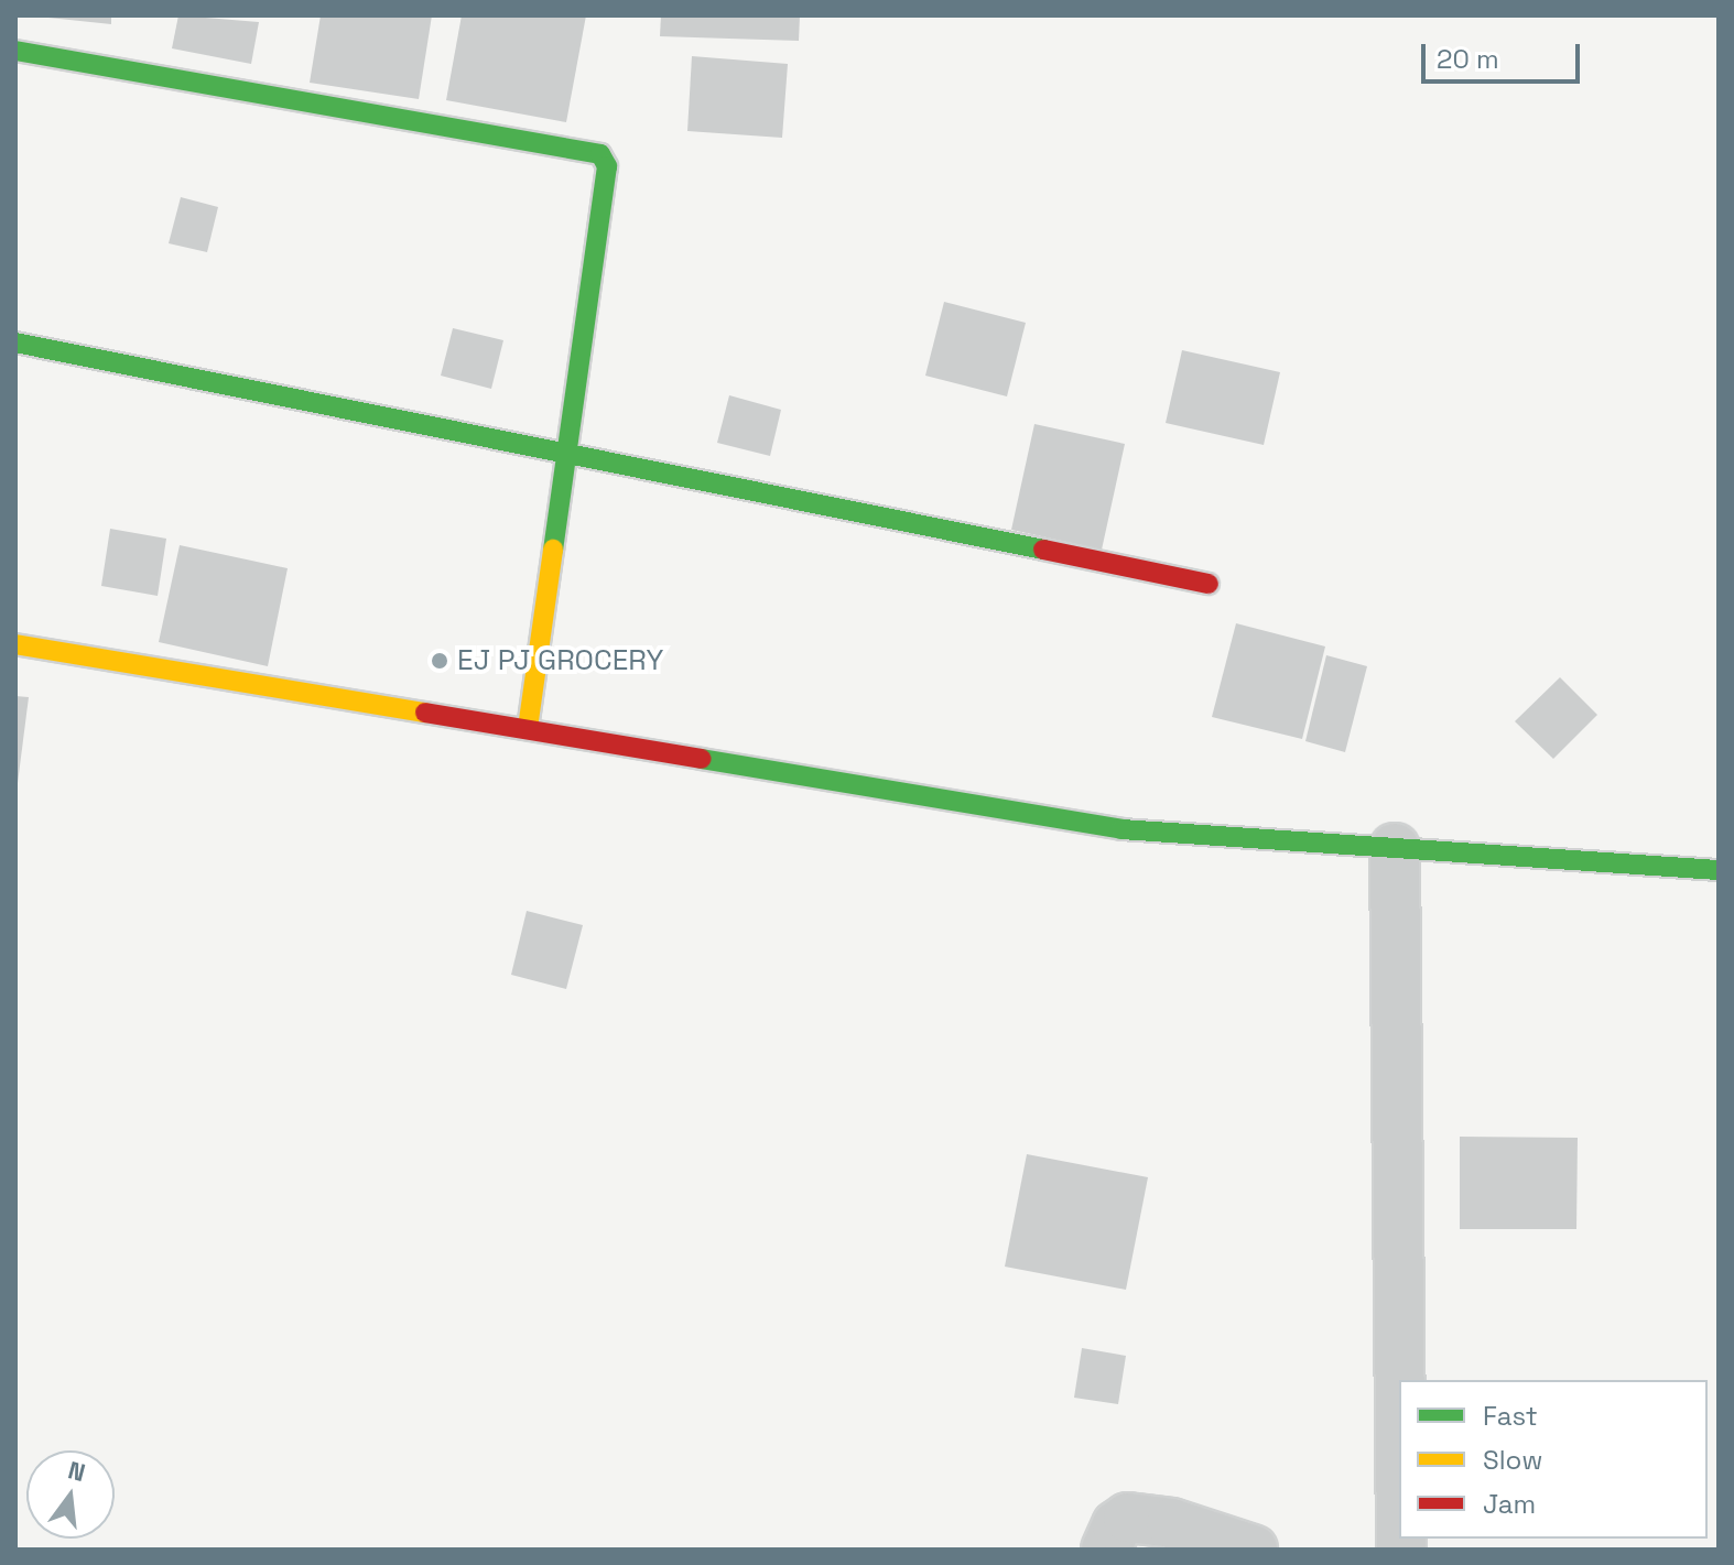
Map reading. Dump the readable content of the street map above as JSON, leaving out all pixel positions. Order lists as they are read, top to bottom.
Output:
{
  "places": ["EJ PJ GROCERY"],
  "legend": ["Fast", "Slow", "Jam"],
  "scale_bar": "20 m",
  "north": "top"
}
